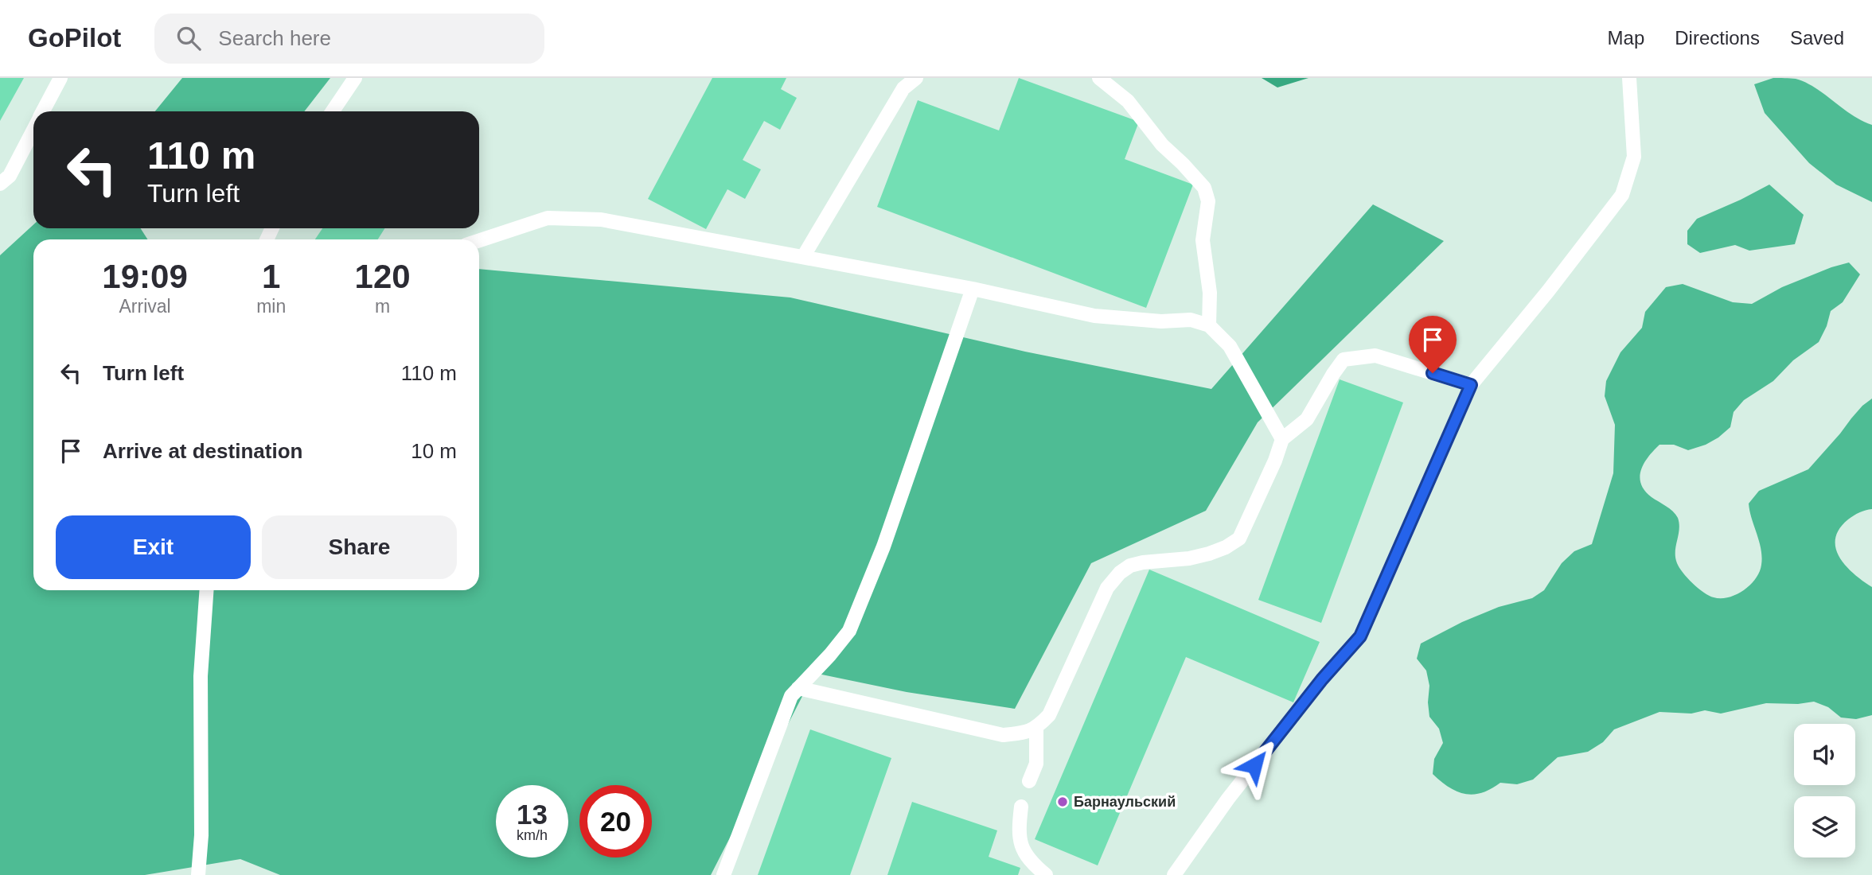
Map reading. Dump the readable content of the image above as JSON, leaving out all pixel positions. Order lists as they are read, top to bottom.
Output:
{
  "places": ["Барнаульский"],
  "page": {
    "header": "GoPilot",
    "search": "Search here",
    "nav": ["Map", "Directions", "Saved"],
    "turn": ["110 m", "Turn left"],
    "eta": [
      "19:09",
      "Arrival",
      "1",
      "min",
      "120",
      "m"
    ],
    "list": [
      {
        "name": "Turn left",
        "value": "110 m"
      },
      {
        "name": "Arrive at destination",
        "value": "10 m"
      }
    ],
    "buttons": ["Exit", "Share"],
    "speed": "13 km/h",
    "limit": "20"
  }
}
